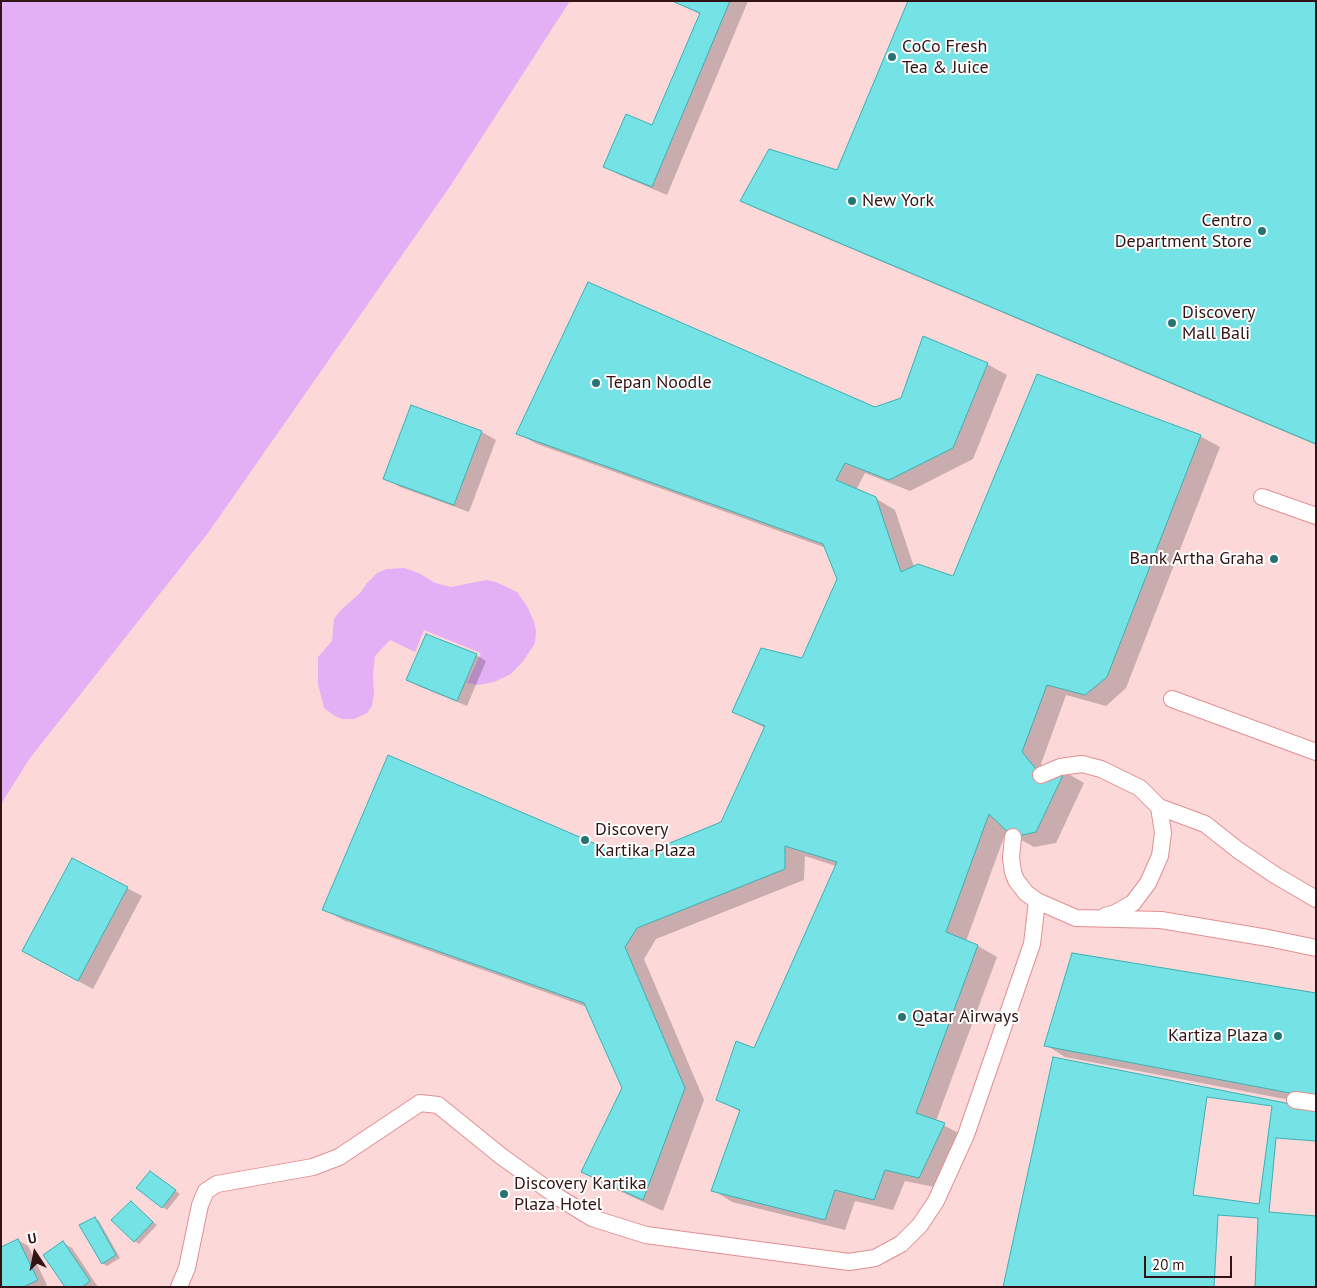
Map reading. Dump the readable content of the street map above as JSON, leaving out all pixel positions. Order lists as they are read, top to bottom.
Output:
{
  "places": [
    "CoCo Fresh Tea & Juice",
    "New York",
    "Centro Department Store",
    "Discovery Mall Bali",
    "Tepan Noodle",
    "Bank Artha Graha",
    "Discovery Kartika Plaza",
    "Qatar Airways",
    "Kartiza Plaza",
    "Discovery Kartika Plaza Hotel"
  ],
  "scale_bar": "20 m",
  "north": "top"
}
